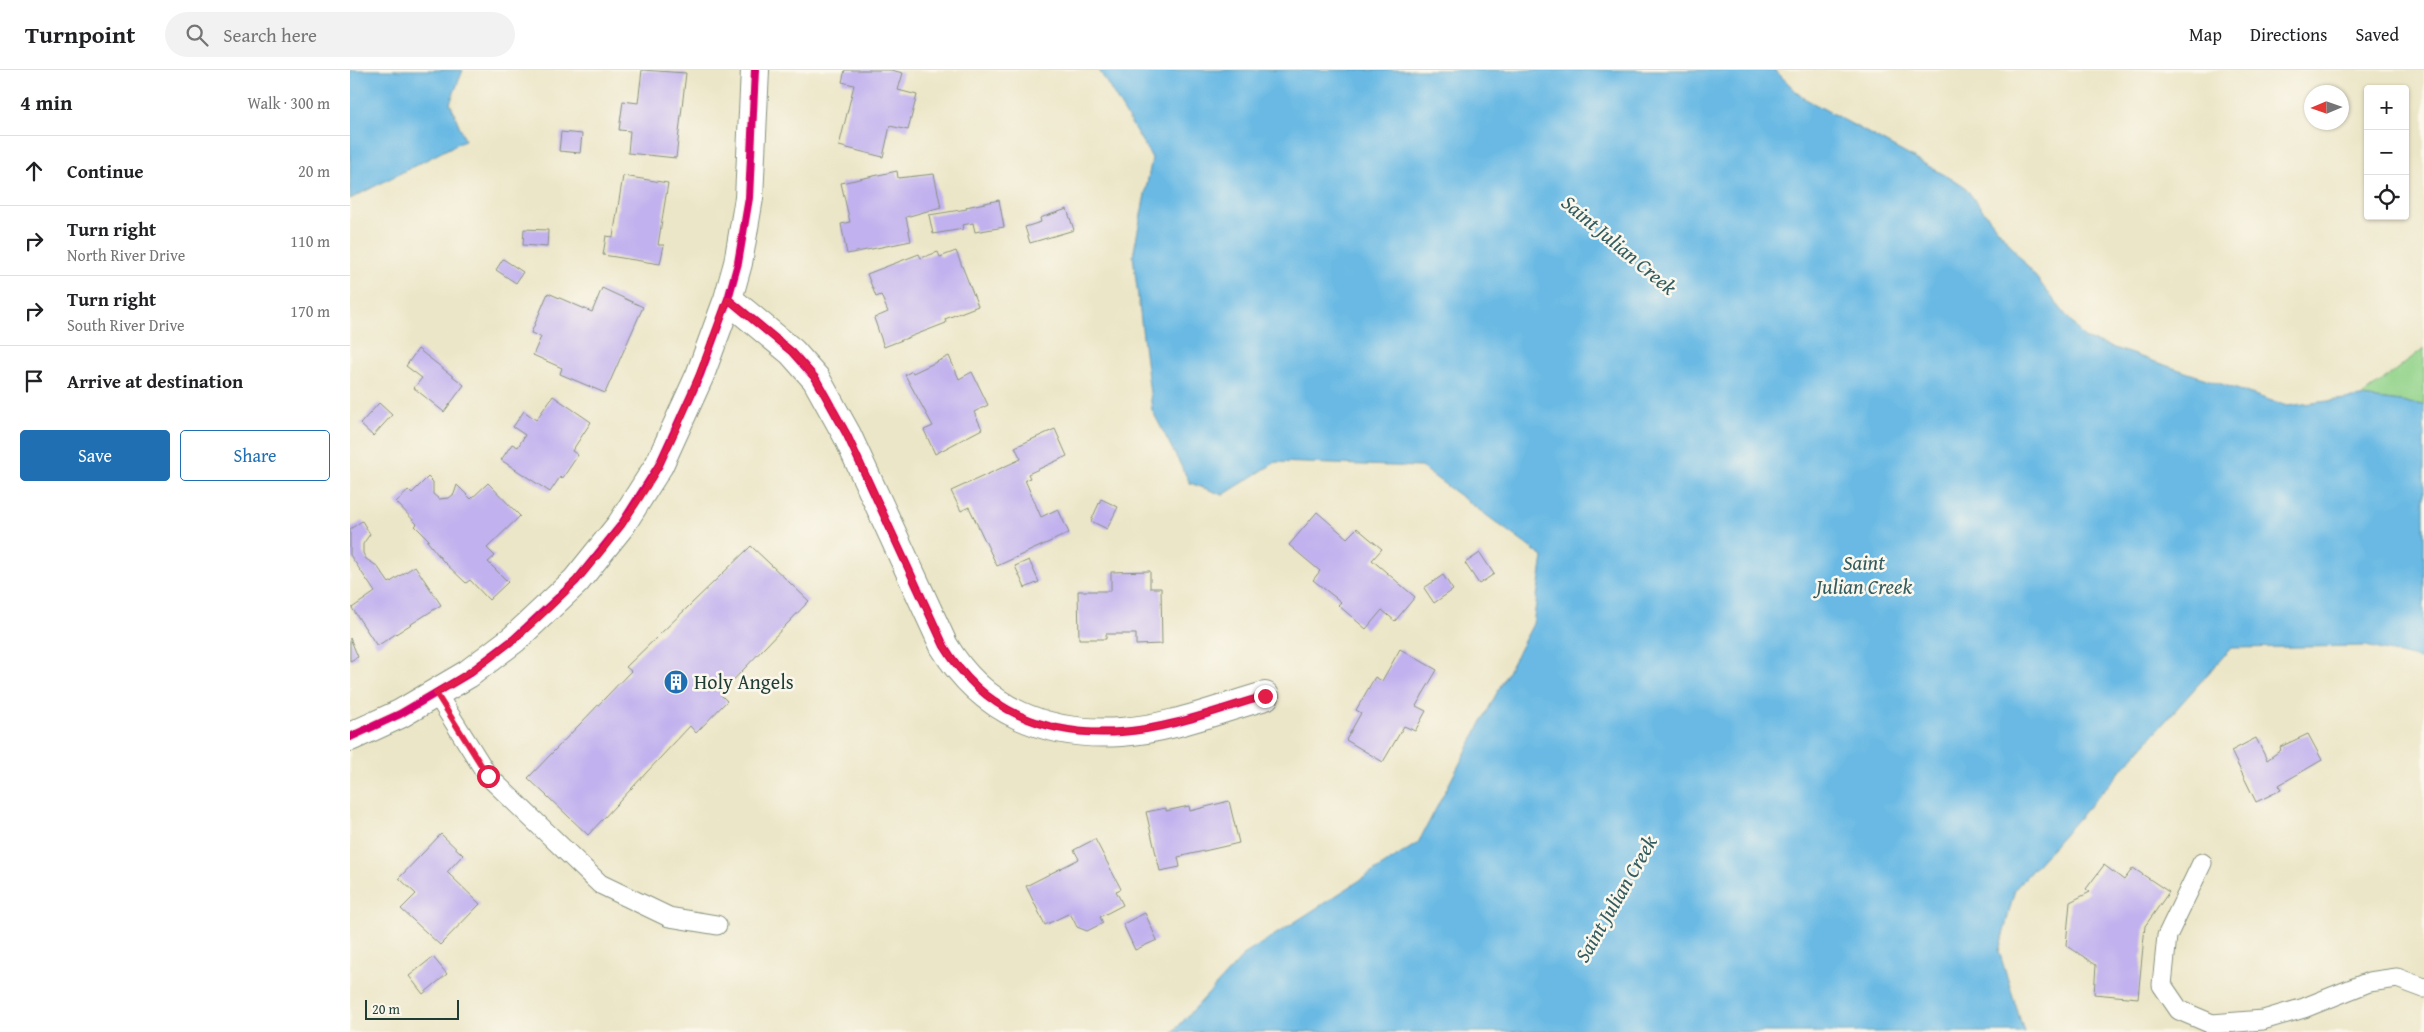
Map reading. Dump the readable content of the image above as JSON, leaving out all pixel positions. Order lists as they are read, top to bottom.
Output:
{
  "water": ["Saint Julian Creek"],
  "places": {
    "building": ["Holy Angels"]
  },
  "scale_bar": "20 m",
  "north": "left",
  "page": {
    "header": "Turnpoint",
    "search": "Search here",
    "nav": ["Map", "Directions", "Saved"],
    "heading": ["4 min", "Walk · 300 m"],
    "map_buttons": ["+", "−"],
    "list": [
      ["Continue", "20 m"],
      ["Turn right", "North River Drive", "110 m"],
      ["Turn right", "South River Drive", "170 m"],
      "Arrive at destination"
    ],
    "buttons": ["Save", "Share"],
    "scale": "20 m"
  }
}
